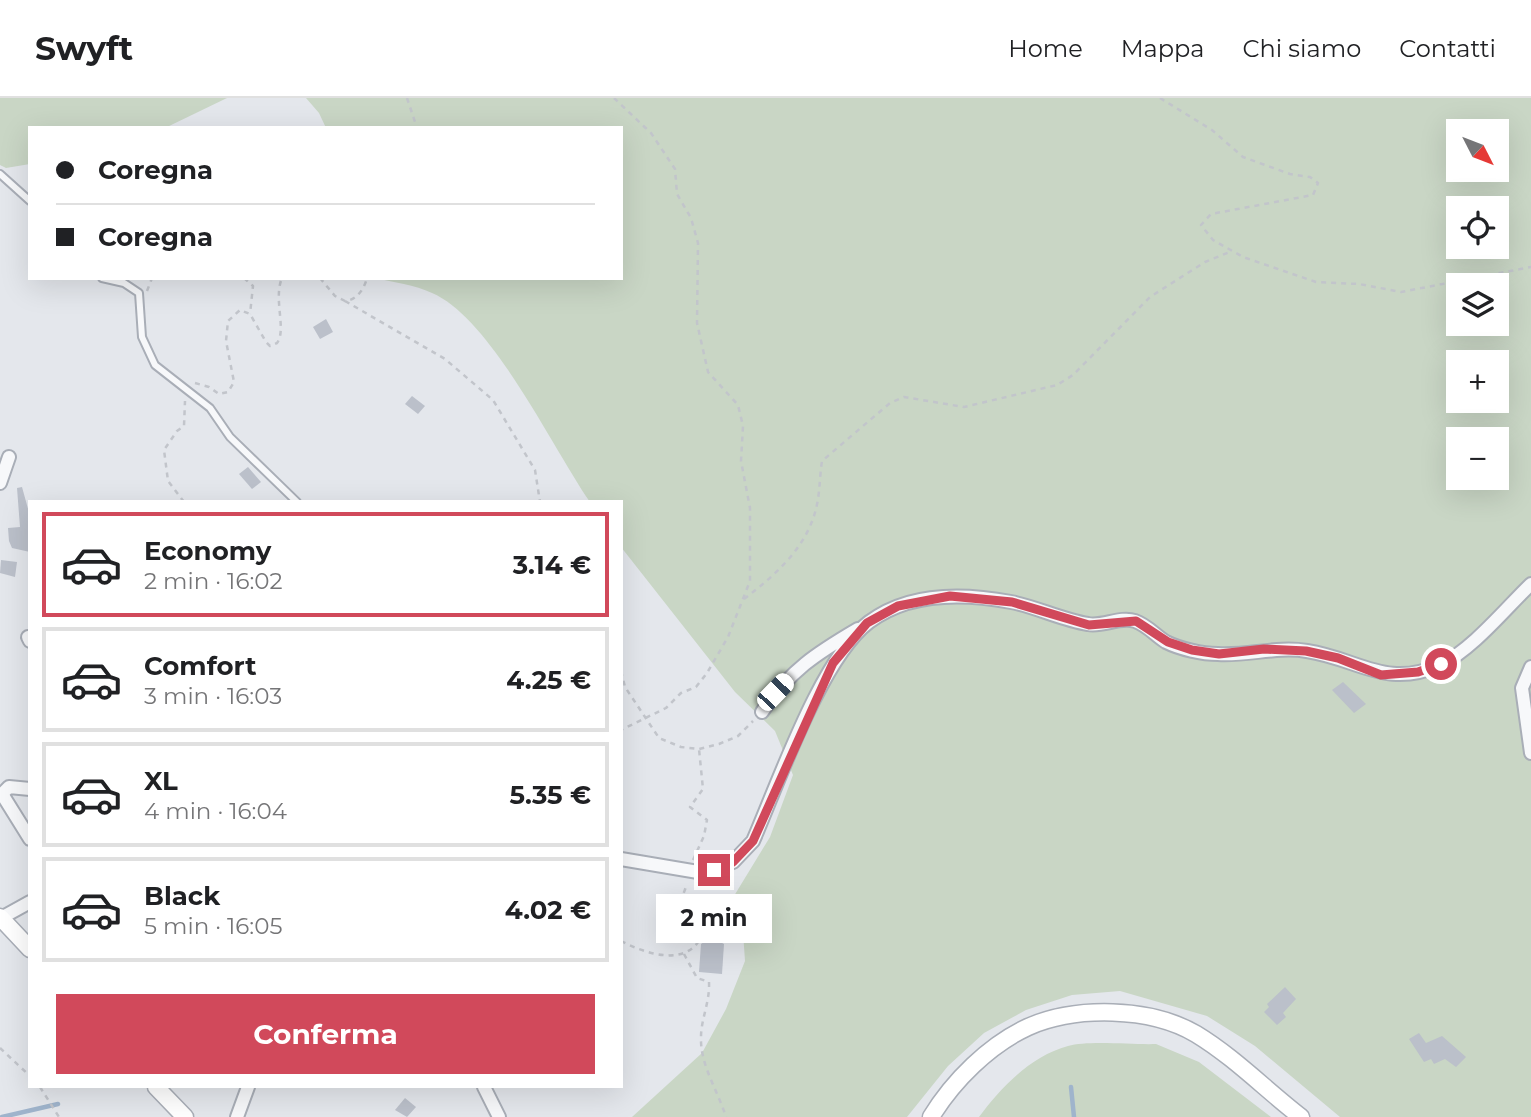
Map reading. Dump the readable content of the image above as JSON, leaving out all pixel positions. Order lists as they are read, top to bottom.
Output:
{
  "north": "bottom right",
  "page": {
    "header": "Swyft",
    "nav": [
      "Home",
      "Mappa",
      "Chi siamo",
      "Contatti"
    ],
    "map_buttons": ["+", "−"],
    "banner": ["Coregna", "Coregna"],
    "list": [
      {
        "name": "Economy",
        "note": "2 min · 16:02",
        "value": "3.14 €"
      },
      {
        "name": "Comfort",
        "note": "3 min · 16:03",
        "value": "4.25 €"
      },
      {
        "name": "XL",
        "note": "4 min · 16:04",
        "value": "5.35 €"
      },
      {
        "name": "Black",
        "note": "5 min · 16:05",
        "value": "4.02 €"
      }
    ],
    "bubble": "2 min",
    "buttons": "Conferma"
  }
}
